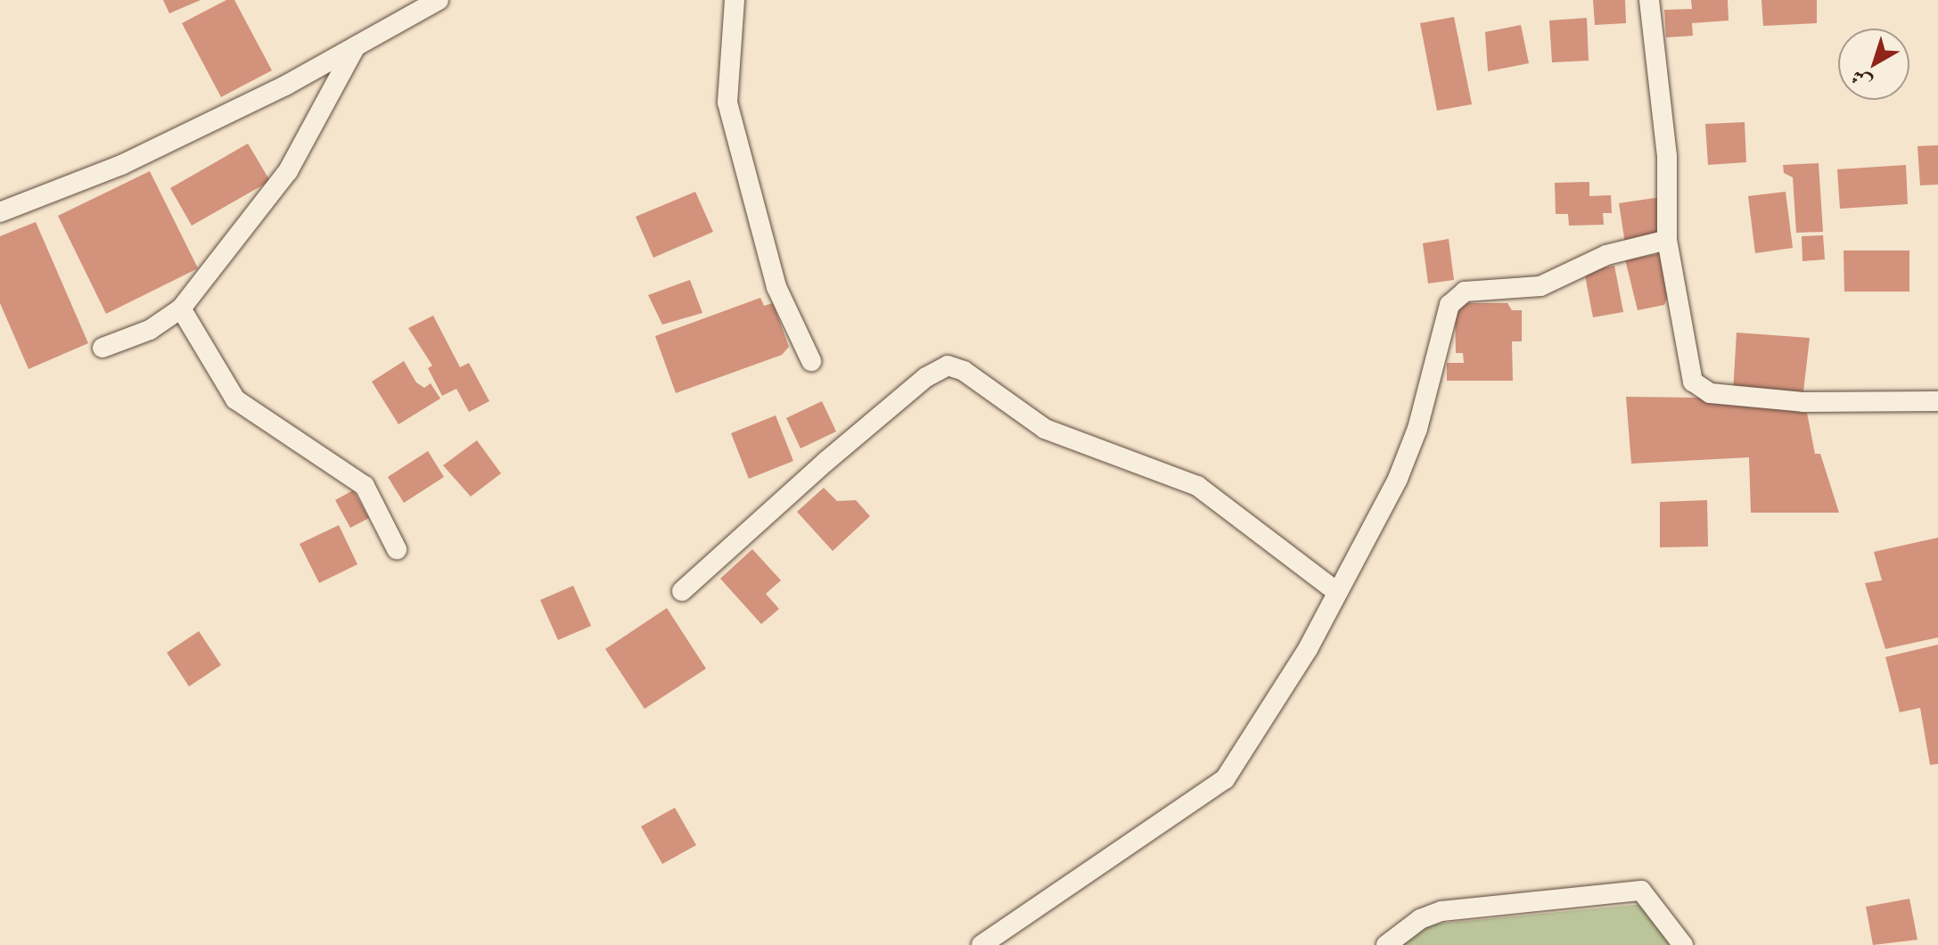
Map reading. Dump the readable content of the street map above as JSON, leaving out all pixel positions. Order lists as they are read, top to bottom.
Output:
{
  "north": "bottom left"
}
